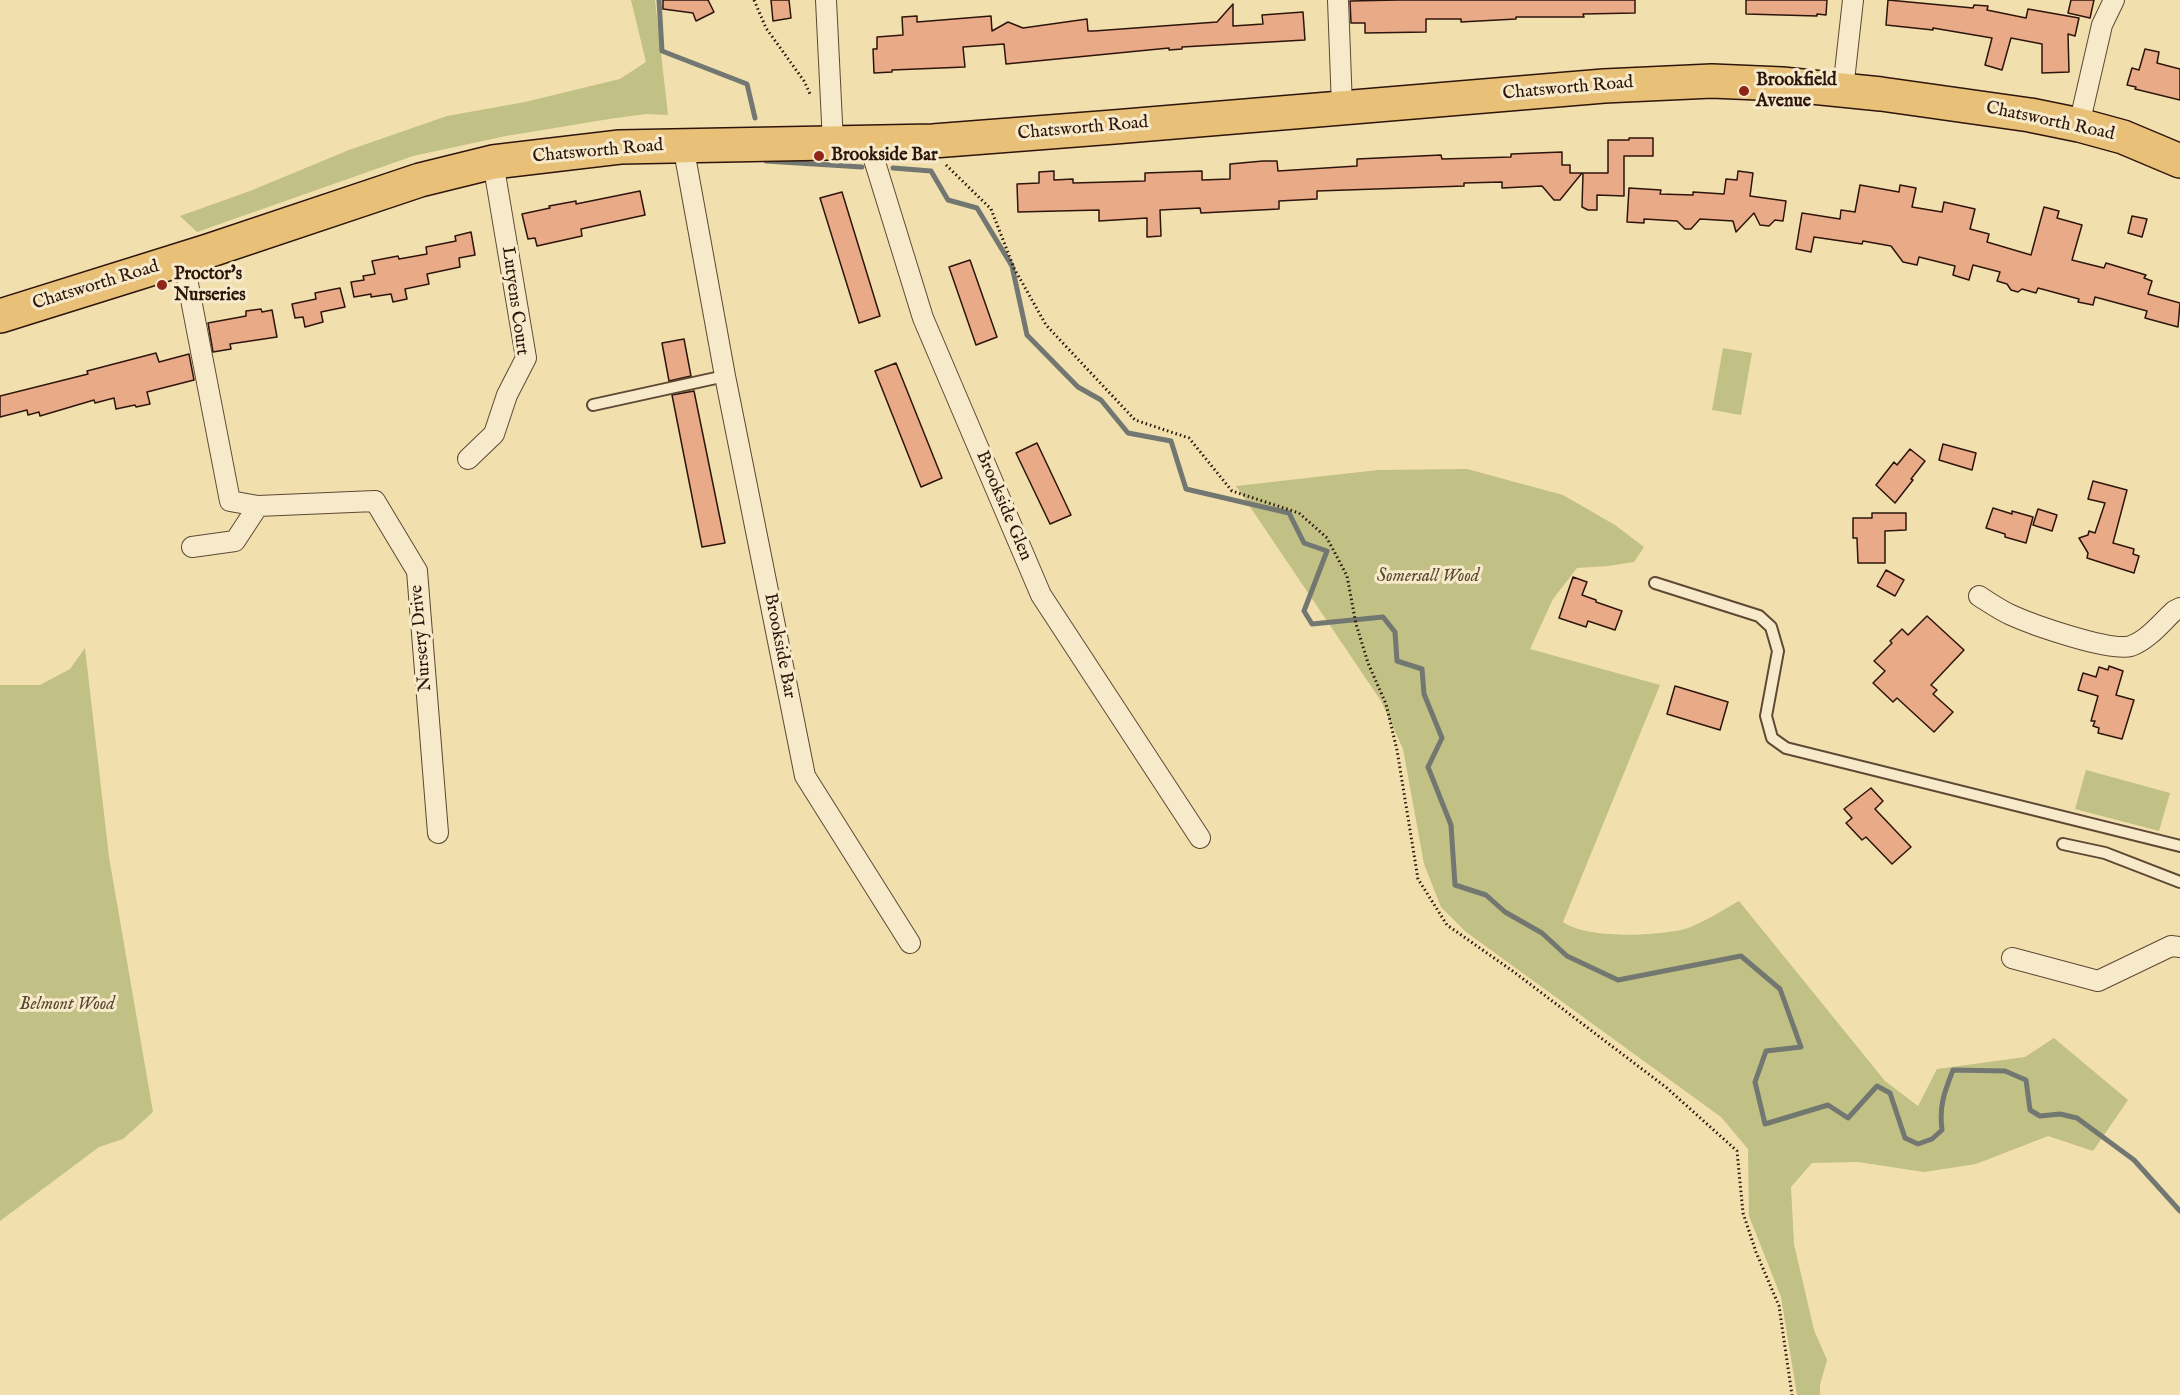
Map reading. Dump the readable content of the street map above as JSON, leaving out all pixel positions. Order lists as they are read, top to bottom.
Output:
{
  "streets": {
    "highway": ["Chatsworth Road"],
    "street": [
      "Lutyens Court",
      "Brookside Glen",
      "Nursery Drive",
      "Brookside Bar"
    ]
  },
  "crossings": [
    ["Chatsworth Road", "Lutyens Court"],
    ["Chatsworth Road", "Brookside Glen"],
    ["Chatsworth Road", "Nursery Drive"],
    ["Chatsworth Road", "Brookside Bar"]
  ],
  "parks": ["Somersall Wood", "Belmont Wood"],
  "places": ["Brookfield Avenue", "Brookside Bar", "Proctor's Nurseries"]
}
